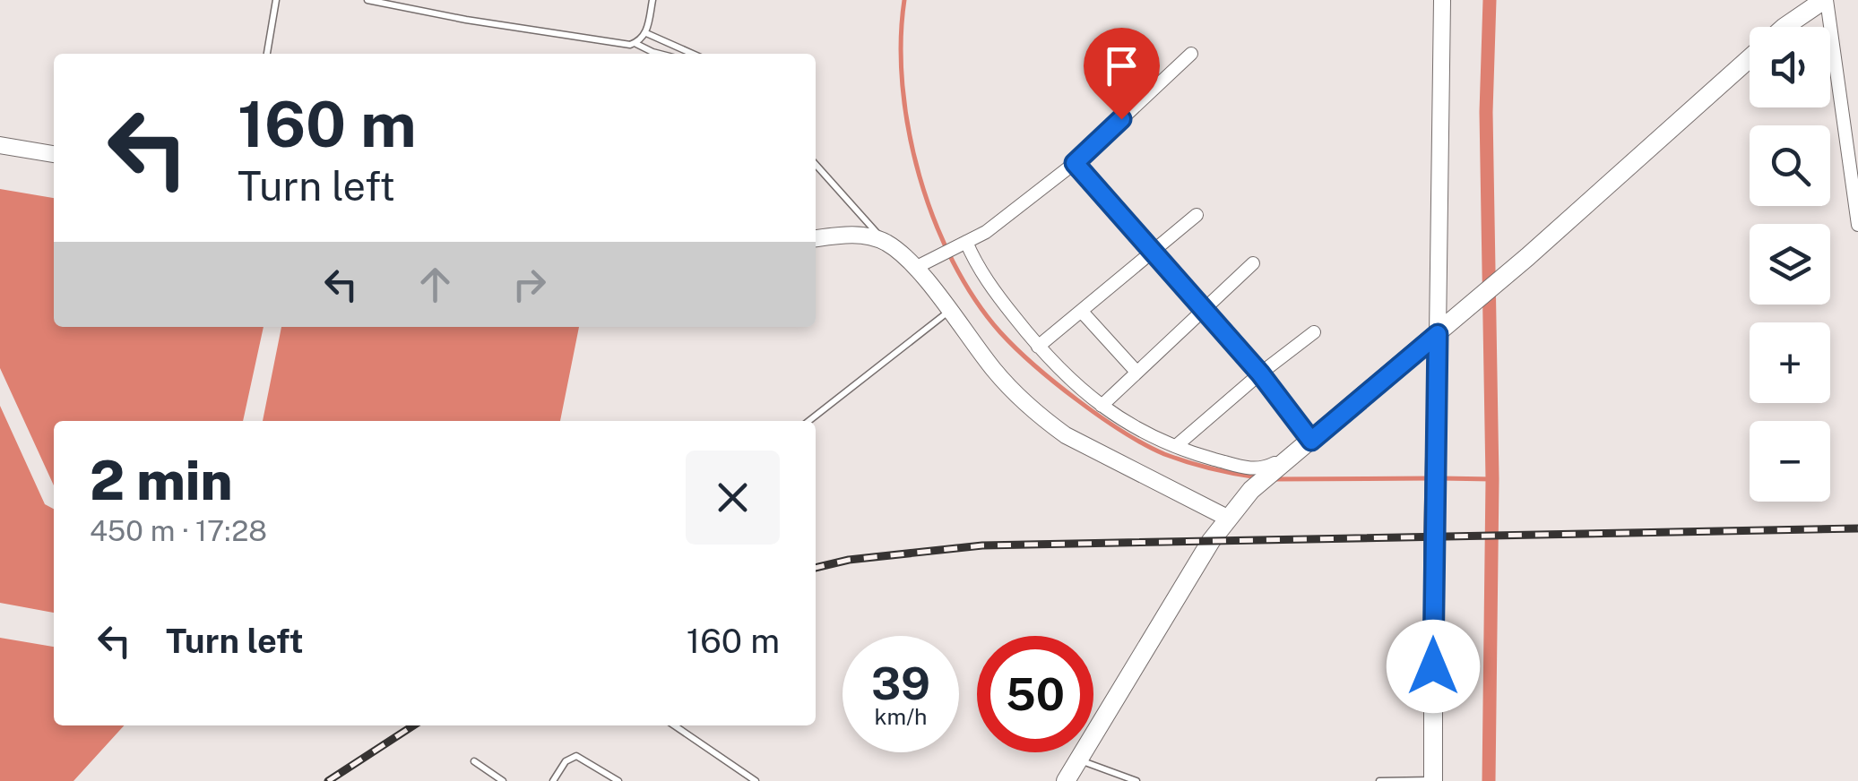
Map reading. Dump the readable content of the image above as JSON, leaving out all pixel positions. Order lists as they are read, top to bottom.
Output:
{
  "page": {
    "map_buttons": ["+", "−"],
    "turn": ["160 m", "Turn left"],
    "heading": ["2 min", "450 m · 17:28"],
    "list": [
      {
        "name": "Turn left",
        "value": "160 m"
      }
    ],
    "speed": "39 km/h",
    "limit": "50"
  }
}
